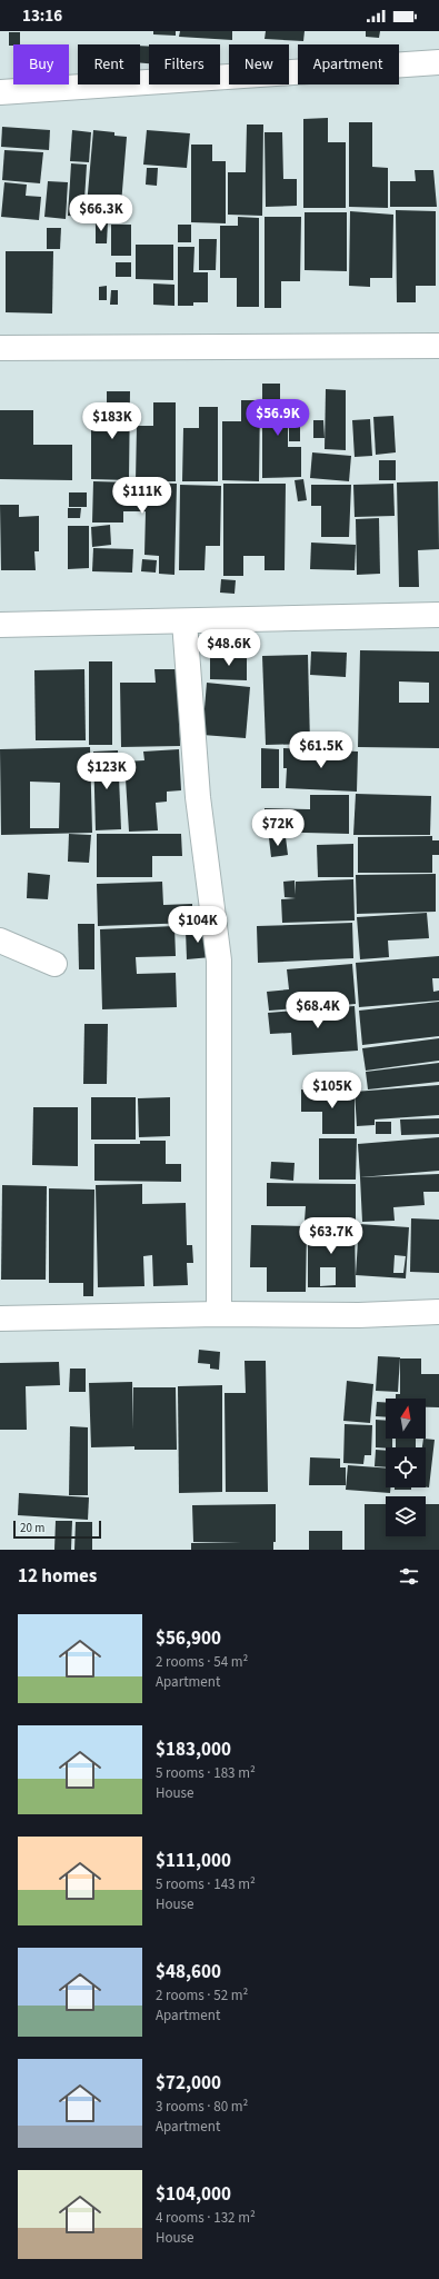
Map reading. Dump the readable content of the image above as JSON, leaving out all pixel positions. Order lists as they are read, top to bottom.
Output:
{
  "scale_bar": "20 m",
  "north": "top",
  "page": {
    "status": "13:16",
    "chip": [
      "Buy",
      "Rent",
      "Filters",
      "New",
      "Apartment"
    ],
    "price": [
      "$66.3K",
      "$56.9K",
      "$183K",
      "$111K",
      "$48.6K",
      "$61.5K",
      "$123K",
      "$72K",
      "$104K",
      "$68.4K",
      "$105K",
      "$63.7K"
    ],
    "scale": "20 m",
    "heading": "12 homes",
    "list": [
      {
        "name": "$56,900",
        "note": "2 rooms · 54 m² · Apartment"
      },
      {
        "name": "$183,000",
        "note": "5 rooms · 183 m² · House"
      },
      {
        "name": "$111,000",
        "note": "5 rooms · 143 m² · House"
      },
      {
        "name": "$48,600",
        "note": "2 rooms · 52 m² · Apartment"
      },
      {
        "name": "$72,000",
        "note": "3 rooms · 80 m² · Apartment"
      },
      {
        "name": "$104,000",
        "note": "4 rooms · 132 m² · House"
      }
    ]
  }
}
